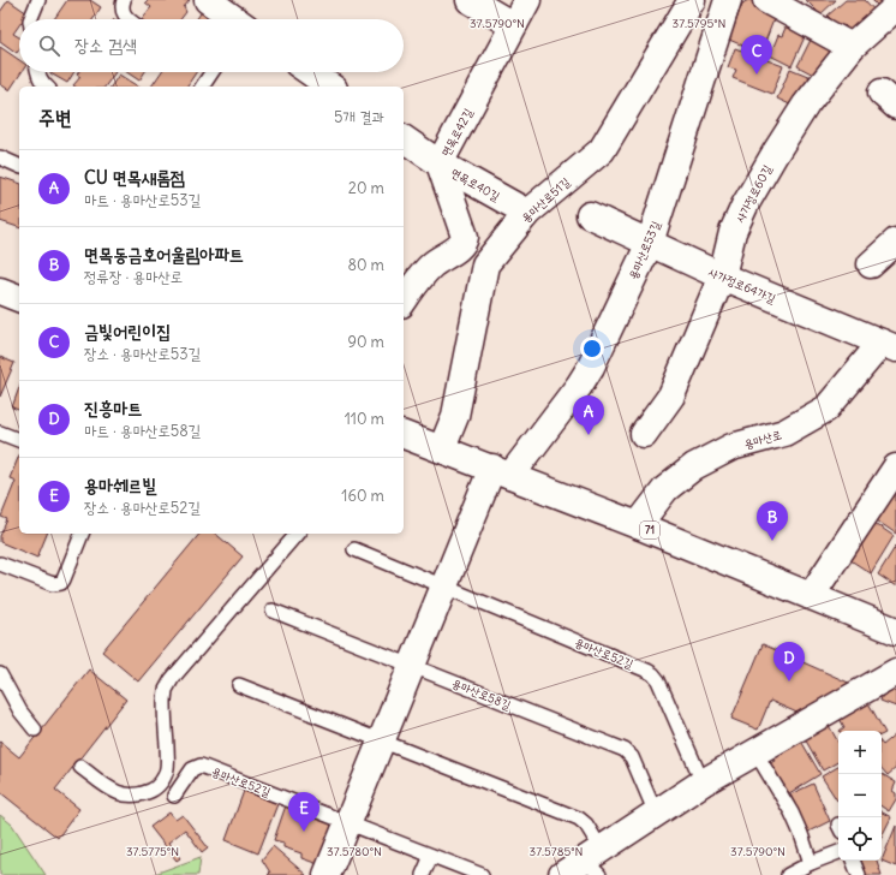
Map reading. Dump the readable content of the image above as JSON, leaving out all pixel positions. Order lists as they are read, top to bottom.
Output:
{
  "streets": {
    "street": [
      "면목로42길",
      "면목로40길",
      "사가정로60길",
      "용마산로51길",
      "용마산로53길",
      "사가정로64가길",
      "용마산로",
      "71"
    ],
    "lane": ["용마산로52길", "용마산로58길"]
  },
  "crossings": [
    ["면목로42길", "면목로40길"],
    ["면목로40길", "용마산로51길"],
    ["사가정로60길", "사가정로64가길"],
    ["용마산로51길", "71"],
    ["용마산로53길", "사가정로64가길"],
    ["용마산로53길", "71"],
    ["사가정로64가길", "용마산로"],
    ["용마산로", "71"]
  ],
  "page": {
    "search": "장소 검색",
    "pins": [
      "C",
      "A",
      "B",
      "D",
      "E"
    ],
    "heading": ["주변", "5개 결과"],
    "list": [
      {
        "mark": "A",
        "name": "CU 면목새롬점",
        "note": "마트 · 용마산로53길",
        "value": "20 m"
      },
      {
        "mark": "B",
        "name": "면목동금호어울림아파트",
        "note": "정류장 · 용마산로",
        "value": "80 m"
      },
      {
        "mark": "C",
        "name": "금빛어린이집",
        "note": "장소 · 용마산로53길",
        "value": "90 m"
      },
      {
        "mark": "D",
        "name": "진흥마트",
        "note": "마트 · 용마산로58길",
        "value": "110 m"
      },
      {
        "mark": "E",
        "name": "용마쉐르빌",
        "note": "장소 · 용마산로52길",
        "value": "160 m"
      }
    ],
    "map_buttons": ["+", "−"]
  },
  "coordinates": [
    "37.5790°N",
    "37.5795°N",
    "37.5775°N",
    "37.5780°N",
    "37.5785°N"
  ]
}
